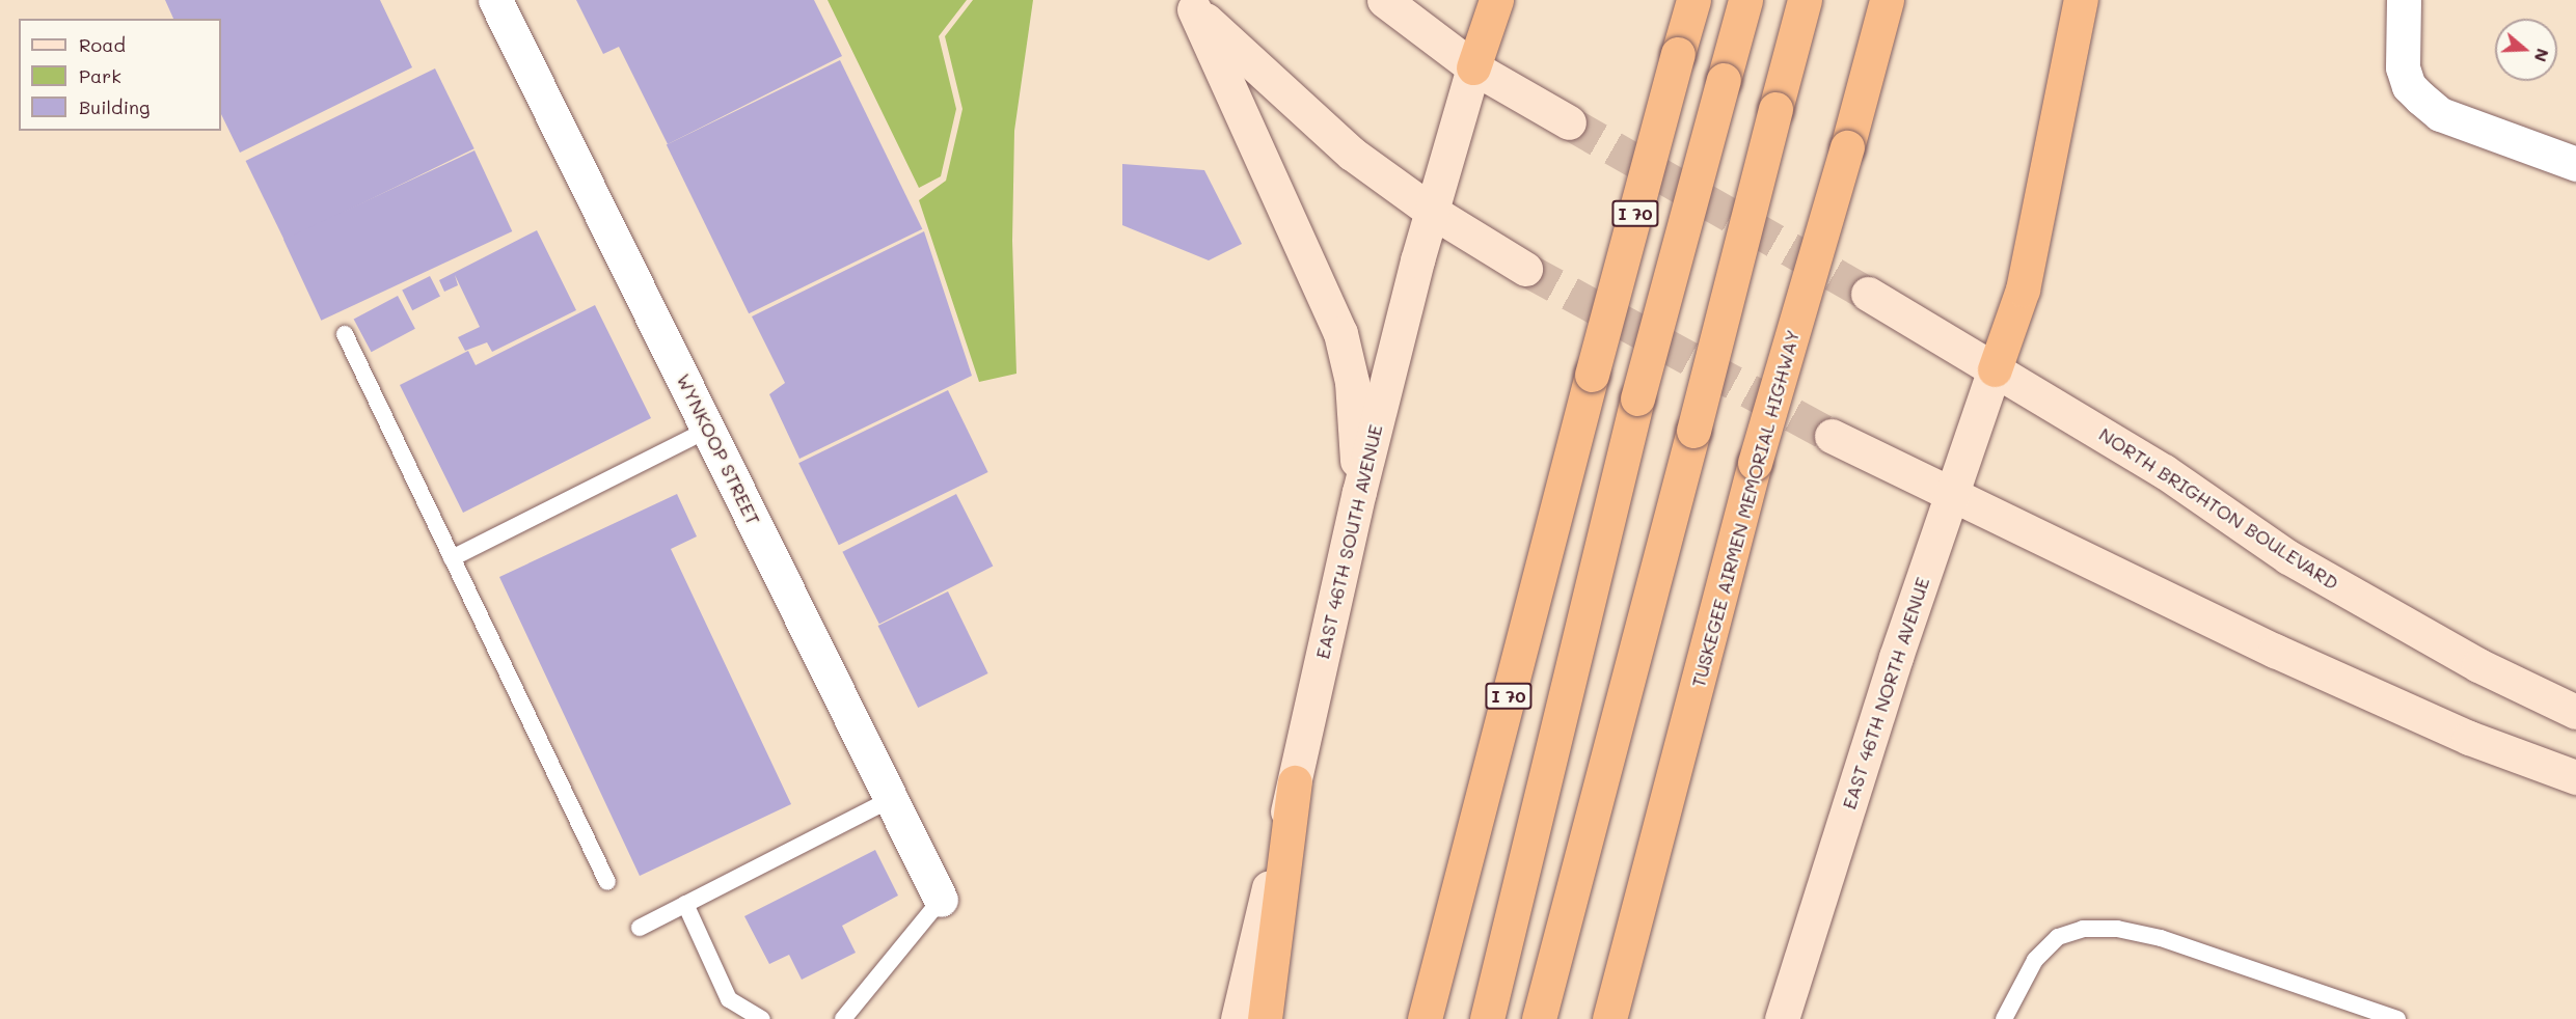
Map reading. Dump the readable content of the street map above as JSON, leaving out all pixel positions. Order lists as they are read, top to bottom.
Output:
{
  "streets": {
    "highway": ["I 70", "TUSKEGEE AIRMEN MEMORIAL HIGHWAY"],
    "main road": ["NORTH BRIGHTON BOULEVARD", "EAST 46TH SOUTH AVENUE", "EAST 46TH NORTH AVENUE"],
    "street": ["WYNKOOP STREET"]
  },
  "crossings": [
    ["NORTH BRIGHTON BOULEVARD", "EAST 46TH NORTH AVENUE"]
  ],
  "legend": ["Road", "Park", "Building"],
  "north": "right"
}
